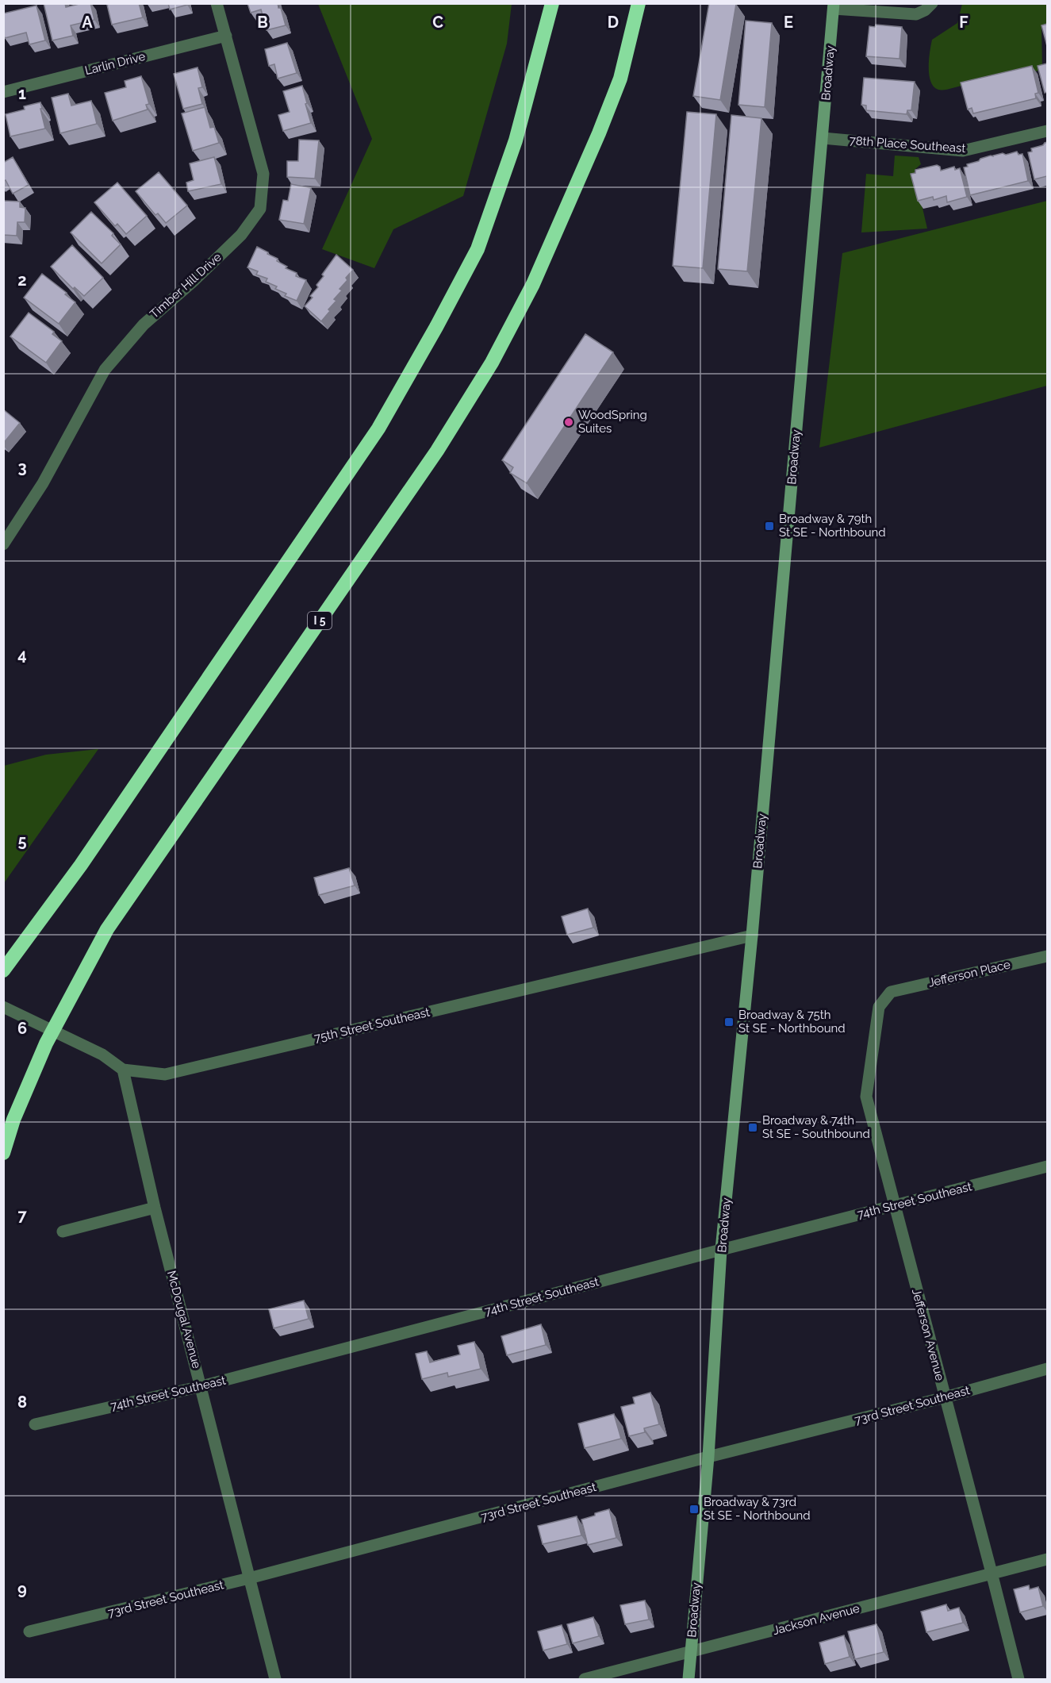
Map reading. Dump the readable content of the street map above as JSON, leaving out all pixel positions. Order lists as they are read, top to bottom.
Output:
{
  "streets": {
    "highway": ["I 5"],
    "street": [
      "Larlin Drive",
      "Broadway",
      "78th Place Southeast",
      "Timber Hill Drive",
      "Jefferson Place",
      "75th Street Southeast",
      "74th Street Southeast",
      "McDougal Avenue",
      "Jefferson Avenue",
      "73rd Street Southeast",
      "Jackson Avenue"
    ]
  },
  "crossings": [
    ["Larlin Drive", "Timber Hill Drive"],
    ["Broadway", "78th Place Southeast"],
    ["Broadway", "75th Street Southeast"],
    ["Broadway", "74th Street Southeast"],
    ["Broadway", "73rd Street Southeast"],
    ["Broadway", "Jackson Avenue"],
    ["Jefferson Place", "Jefferson Avenue"],
    ["75th Street Southeast", "McDougal Avenue"],
    ["74th Street Southeast", "McDougal Avenue"],
    ["74th Street Southeast", "Jefferson Avenue"],
    ["McDougal Avenue", "73rd Street Southeast"],
    ["Jefferson Avenue", "73rd Street Southeast"],
    ["Jefferson Avenue", "Jackson Avenue"]
  ],
  "places": {
    "other": ["WoodSpring Suites"],
    "transit": [
      "Broadway & 79th St SE - Northbound",
      "Broadway & 75th St SE - Northbound",
      "Broadway & 74th St SE - Southbound",
      "Broadway & 73rd St SE - Northbound"
    ]
  },
  "grid": {
    "columns": [
      "A",
      "B",
      "C",
      "D",
      "E",
      "F"
    ],
    "rows": [
      "1",
      "2",
      "3",
      "4",
      "5",
      "6",
      "7",
      "8",
      "9"
    ]
  }
}
